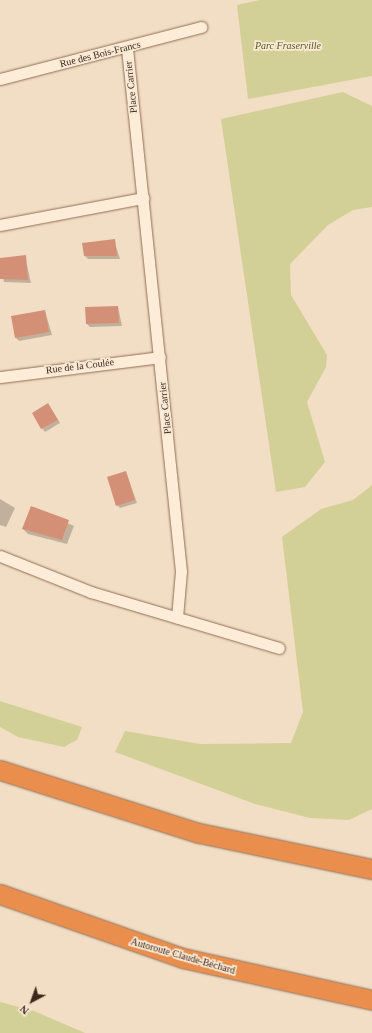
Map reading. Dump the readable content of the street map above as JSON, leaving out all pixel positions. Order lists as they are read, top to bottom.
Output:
{
  "streets": {
    "highway": ["Autoroute Claude-Béchard"],
    "street": ["Rue des Bois-Francs", "Place Carrier", "Rue de la Coulée"]
  },
  "crossings": [
    ["Rue des Bois-Francs", "Place Carrier"],
    ["Place Carrier", "Rue de la Coulée"]
  ],
  "parks": ["Parc Fraserville"],
  "north": "bottom left"
}
